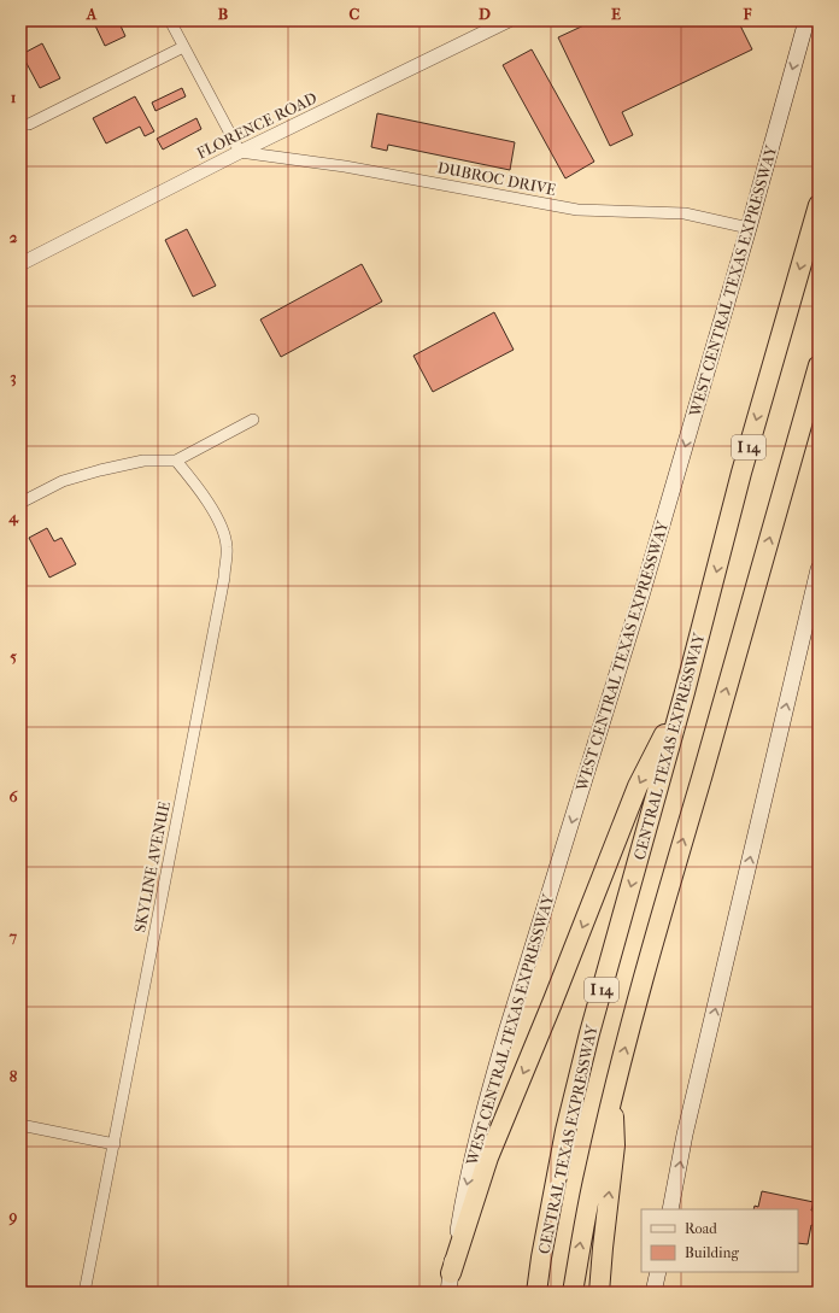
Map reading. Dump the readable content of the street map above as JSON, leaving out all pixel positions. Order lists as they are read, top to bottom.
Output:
{
  "streets": {
    "highway": ["I 14", "CENTRAL TEXAS EXPRESSWAY"],
    "main road": ["WEST CENTRAL TEXAS EXPRESSWAY"],
    "street": ["FLORENCE ROAD", "DUBROC DRIVE", "SKYLINE AVENUE"]
  },
  "crossings": [
    ["FLORENCE ROAD", "DUBROC DRIVE"],
    ["DUBROC DRIVE", "WEST CENTRAL TEXAS EXPRESSWAY"]
  ],
  "one_way": ["WEST CENTRAL TEXAS EXPRESSWAY"],
  "legend": ["Road", "Building"],
  "grid": {
    "columns": [
      "A",
      "B",
      "C",
      "D",
      "E",
      "F"
    ],
    "rows": [
      "1",
      "2",
      "3",
      "4",
      "5",
      "6",
      "7",
      "8",
      "9"
    ]
  }
}
